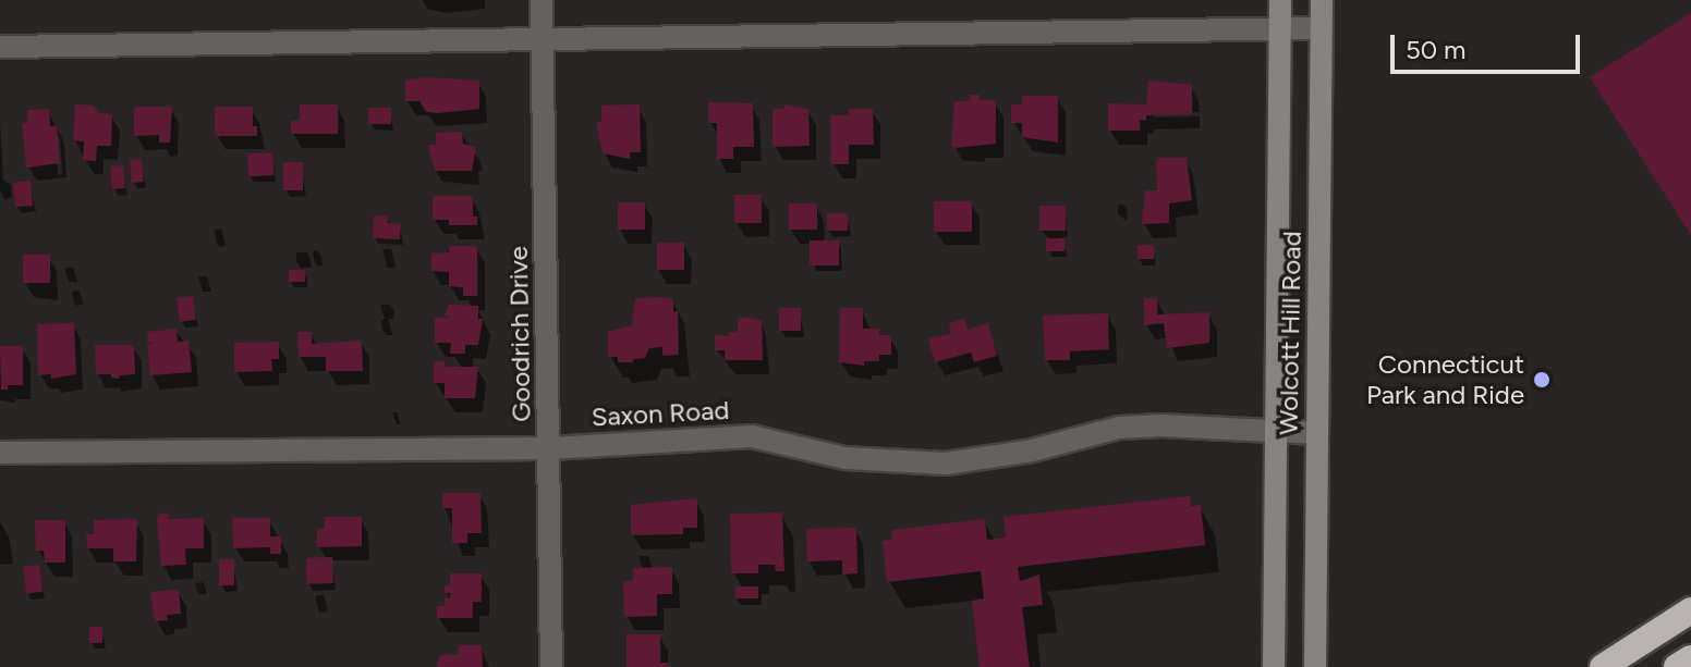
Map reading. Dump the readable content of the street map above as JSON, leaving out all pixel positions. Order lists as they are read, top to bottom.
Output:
{
  "streets": {
    "main road": ["Wolcott Hill Road"],
    "street": ["Goodrich Drive", "Saxon Road"]
  },
  "crossings": [
    ["Wolcott Hill Road", "Saxon Road"],
    ["Goodrich Drive", "Saxon Road"]
  ],
  "places": ["Connecticut Park and Ride"],
  "scale_bar": "50 m"
}
